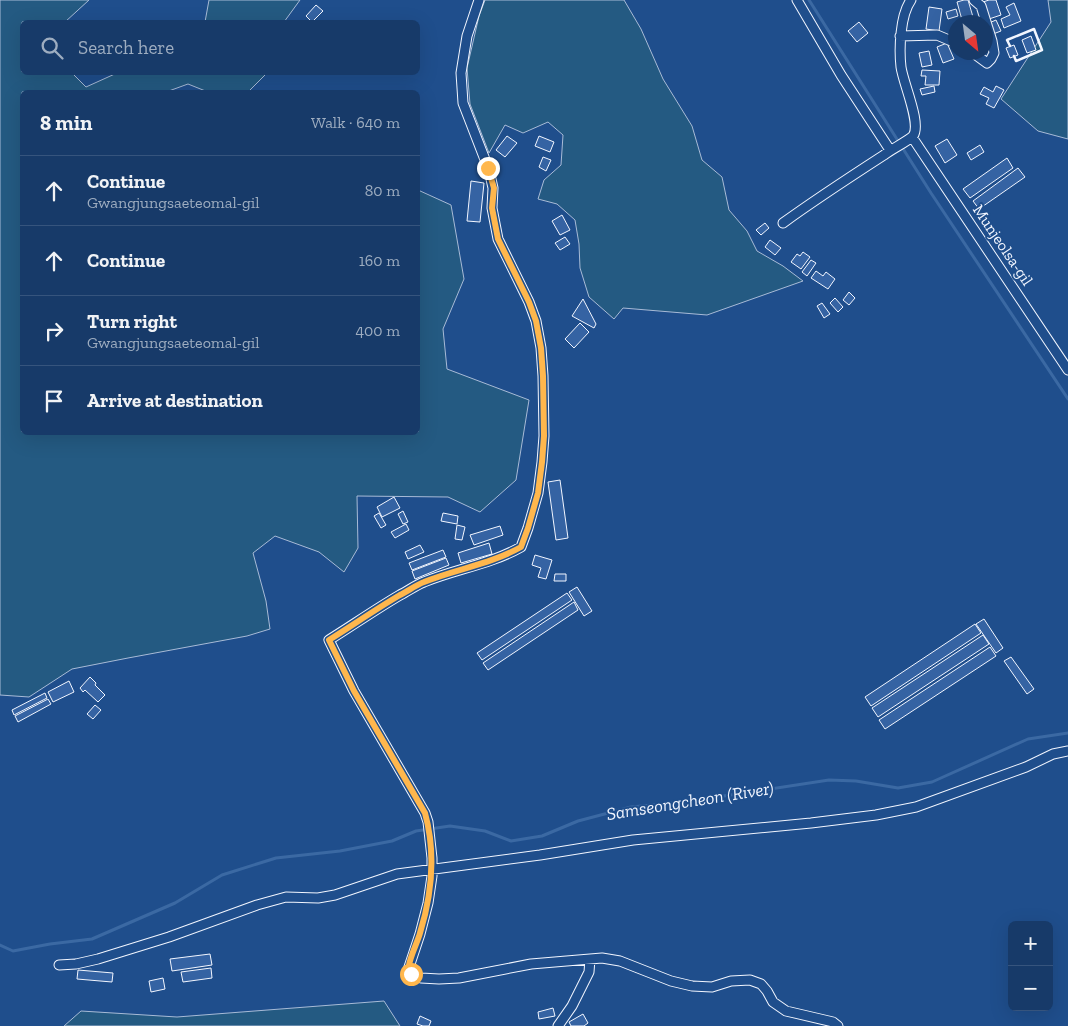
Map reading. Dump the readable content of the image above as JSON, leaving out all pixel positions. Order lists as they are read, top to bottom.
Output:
{
  "streets": {
    "street": ["Munjeolsa-gil"]
  },
  "water": ["Samseongcheon (River)"],
  "north": "bottom right",
  "page": {
    "search": "Search here",
    "heading": ["8 min", "Walk · 640 m"],
    "list": [
      ["Continue", "Gwangjungsaeteomal-gil", "80 m"],
      ["Continue", "160 m"],
      ["Turn right", "Gwangjungsaeteomal-gil", "400 m"],
      "Arrive at destination"
    ],
    "map_buttons": ["+", "−"]
  }
}
